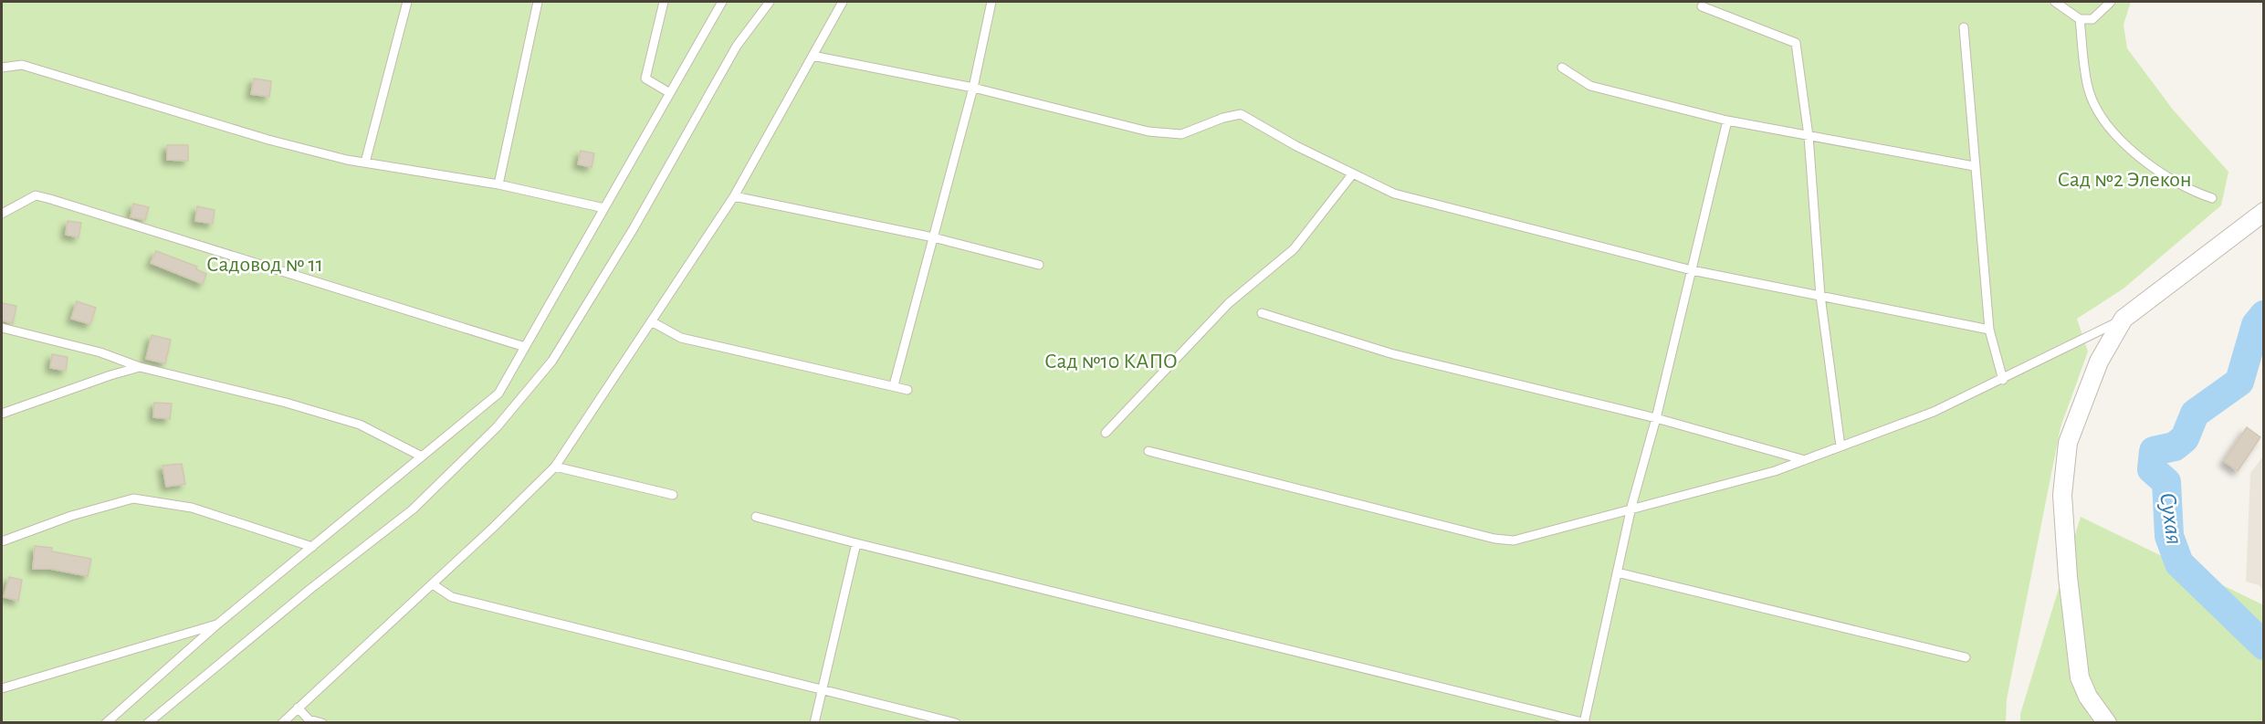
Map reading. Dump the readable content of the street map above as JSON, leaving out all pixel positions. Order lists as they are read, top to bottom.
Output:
{
  "water": ["Сухая"],
  "parks": ["Сад №2 Элекон", "Садовод № 11", "Сад №10 КАПО"]
}
